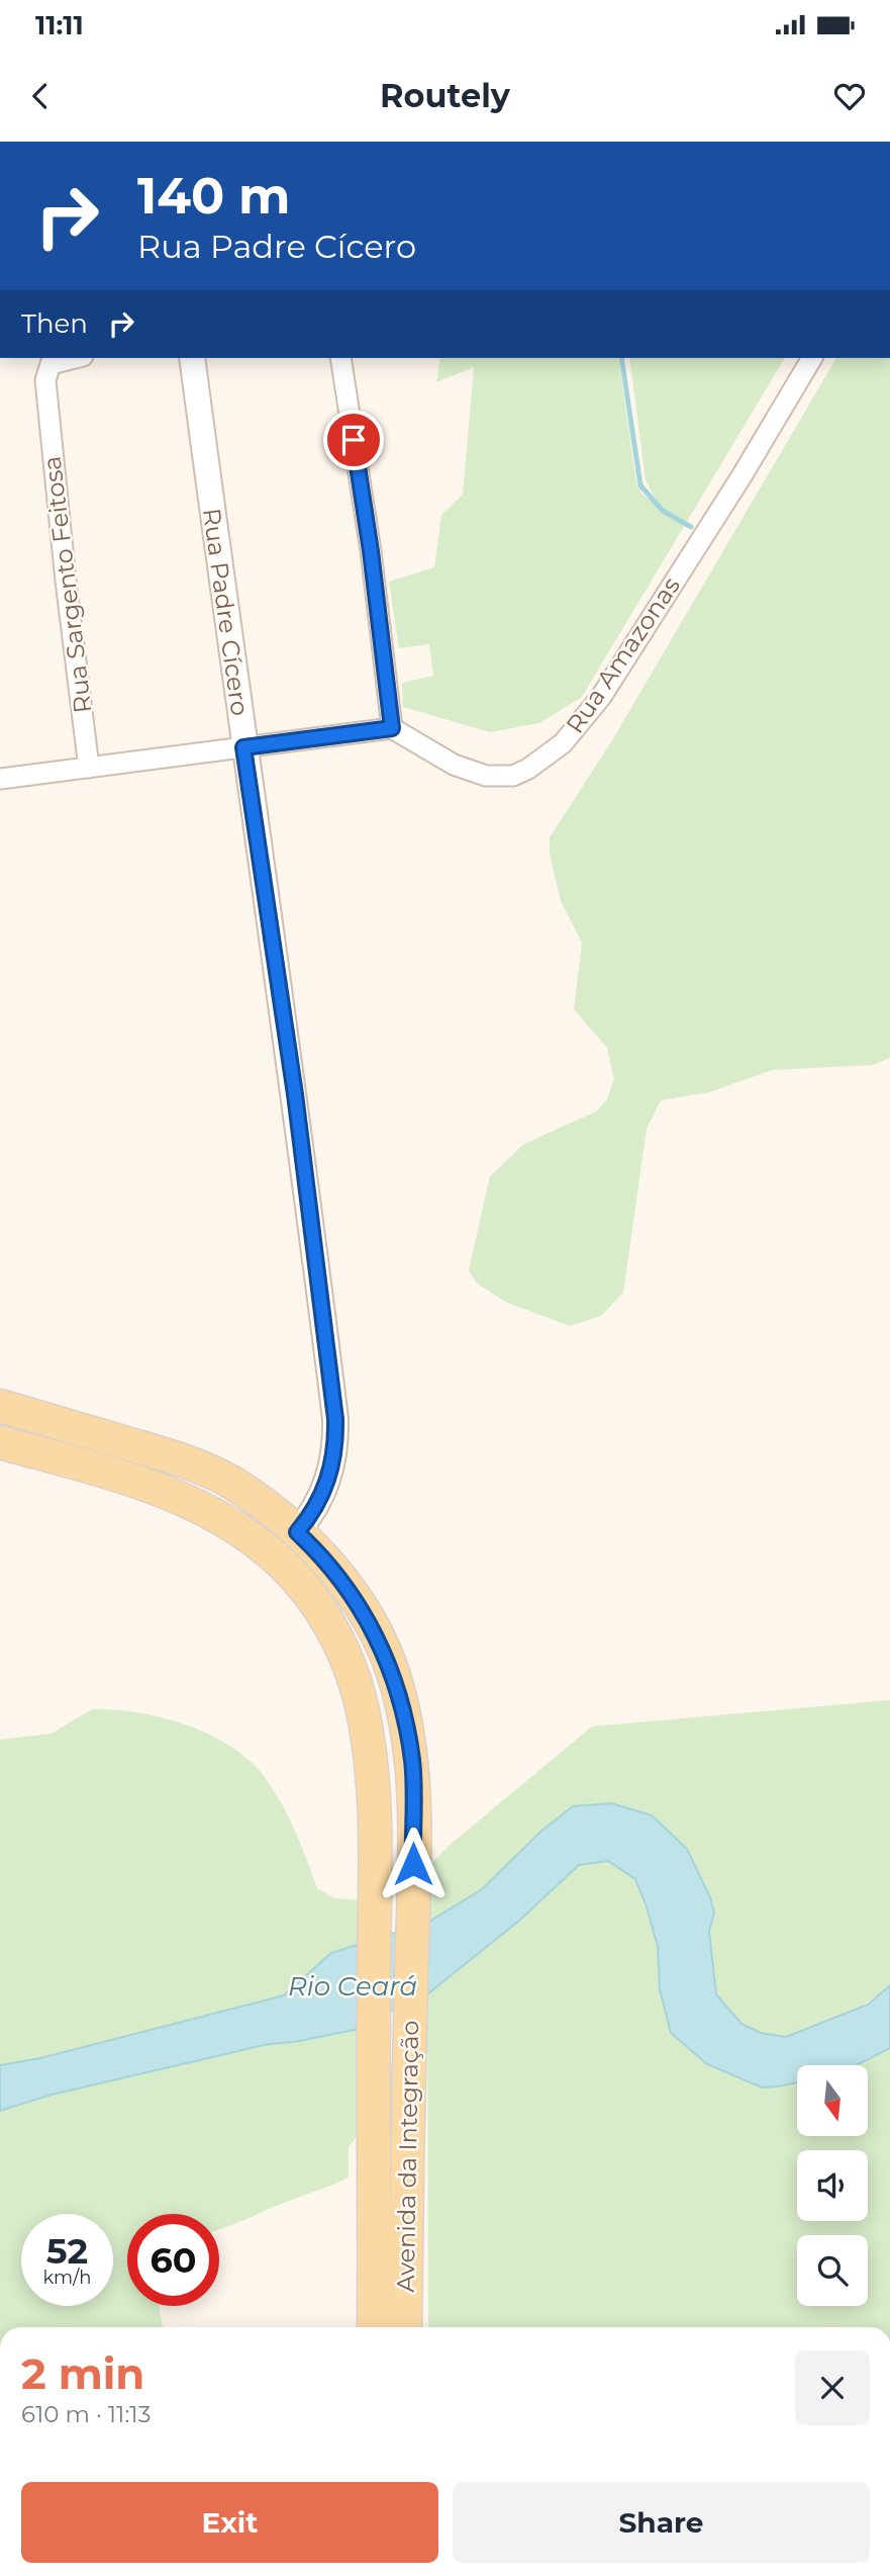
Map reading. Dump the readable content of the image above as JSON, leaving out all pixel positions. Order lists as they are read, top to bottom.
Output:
{
  "streets": {
    "main road": ["Avenida da Integração"],
    "street": ["Rua Sargento Feitosa", "Rua Padre Cícero", "Rua Amazonas"]
  },
  "crossings": [
    ["Rua Padre Cícero", "Avenida da Integração"]
  ],
  "water": ["Rio Ceará"],
  "north": "bottom",
  "page": {
    "status": "11:11",
    "header": "Routely",
    "turn": ["140 m", "Rua Padre Cícero"],
    "then": "Then",
    "speed": "52 km/h",
    "limit": "60",
    "heading": ["2 min", "610 m · 11:13"],
    "buttons": ["Exit", "Share"]
  }
}
